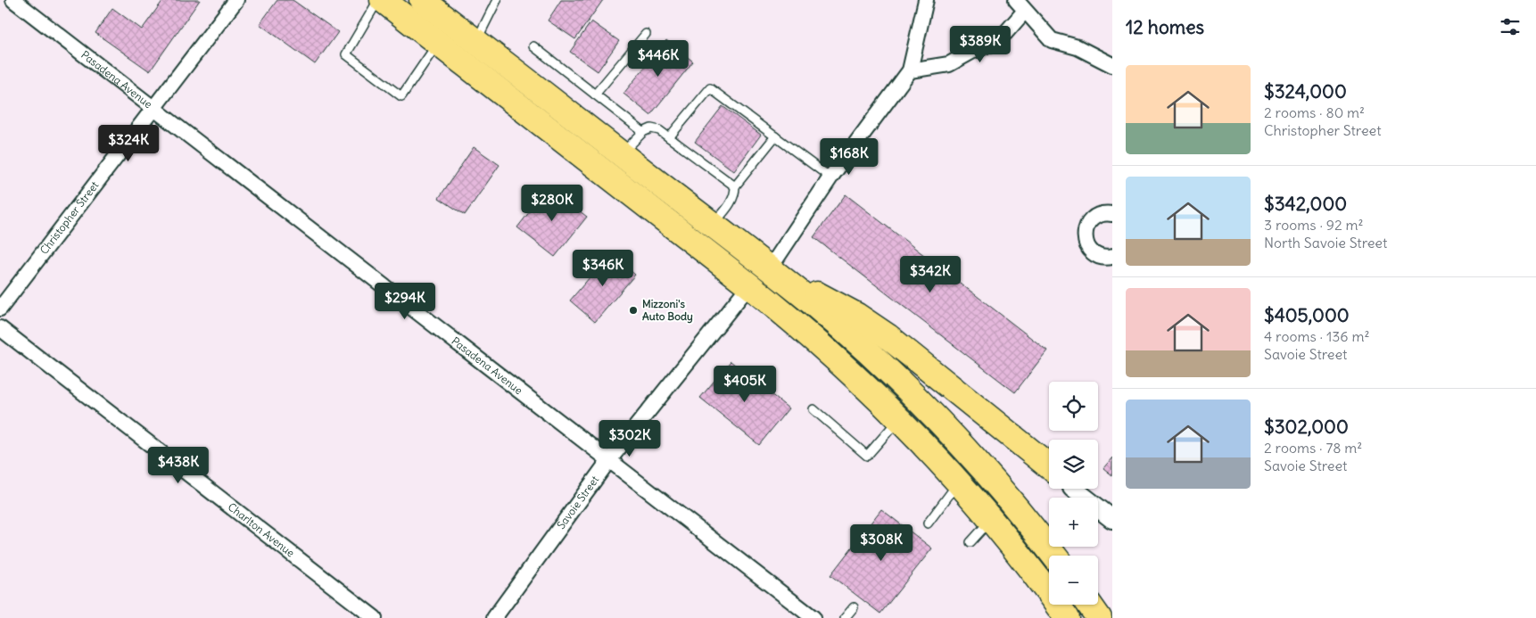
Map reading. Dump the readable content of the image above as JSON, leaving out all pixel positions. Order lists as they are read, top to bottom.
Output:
{
  "streets": {
    "street": [
      "Pasadena Avenue",
      "Christopher Street",
      "Savoie Street",
      "Charlton Avenue"
    ]
  },
  "crossings": [
    ["Pasadena Avenue", "Christopher Street"],
    ["Pasadena Avenue", "Savoie Street"]
  ],
  "places": ["Mizzoni's Auto Body"],
  "page": {
    "heading": "12 homes",
    "price": [
      "$389K",
      "$446K",
      "$324K",
      "$168K",
      "$280K",
      "$346K",
      "$342K",
      "$294K",
      "$405K",
      "$302K",
      "$438K",
      "$308K"
    ],
    "list": [
      {
        "name": "$324,000",
        "note": "2 rooms · 80 m² · Christopher Street"
      },
      {
        "name": "$342,000",
        "note": "3 rooms · 92 m² · North Savoie Street"
      },
      {
        "name": "$405,000",
        "note": "4 rooms · 136 m² · Savoie Street"
      },
      {
        "name": "$302,000",
        "note": "2 rooms · 78 m² · Savoie Street"
      }
    ],
    "map_buttons": ["+", "−"]
  }
}
